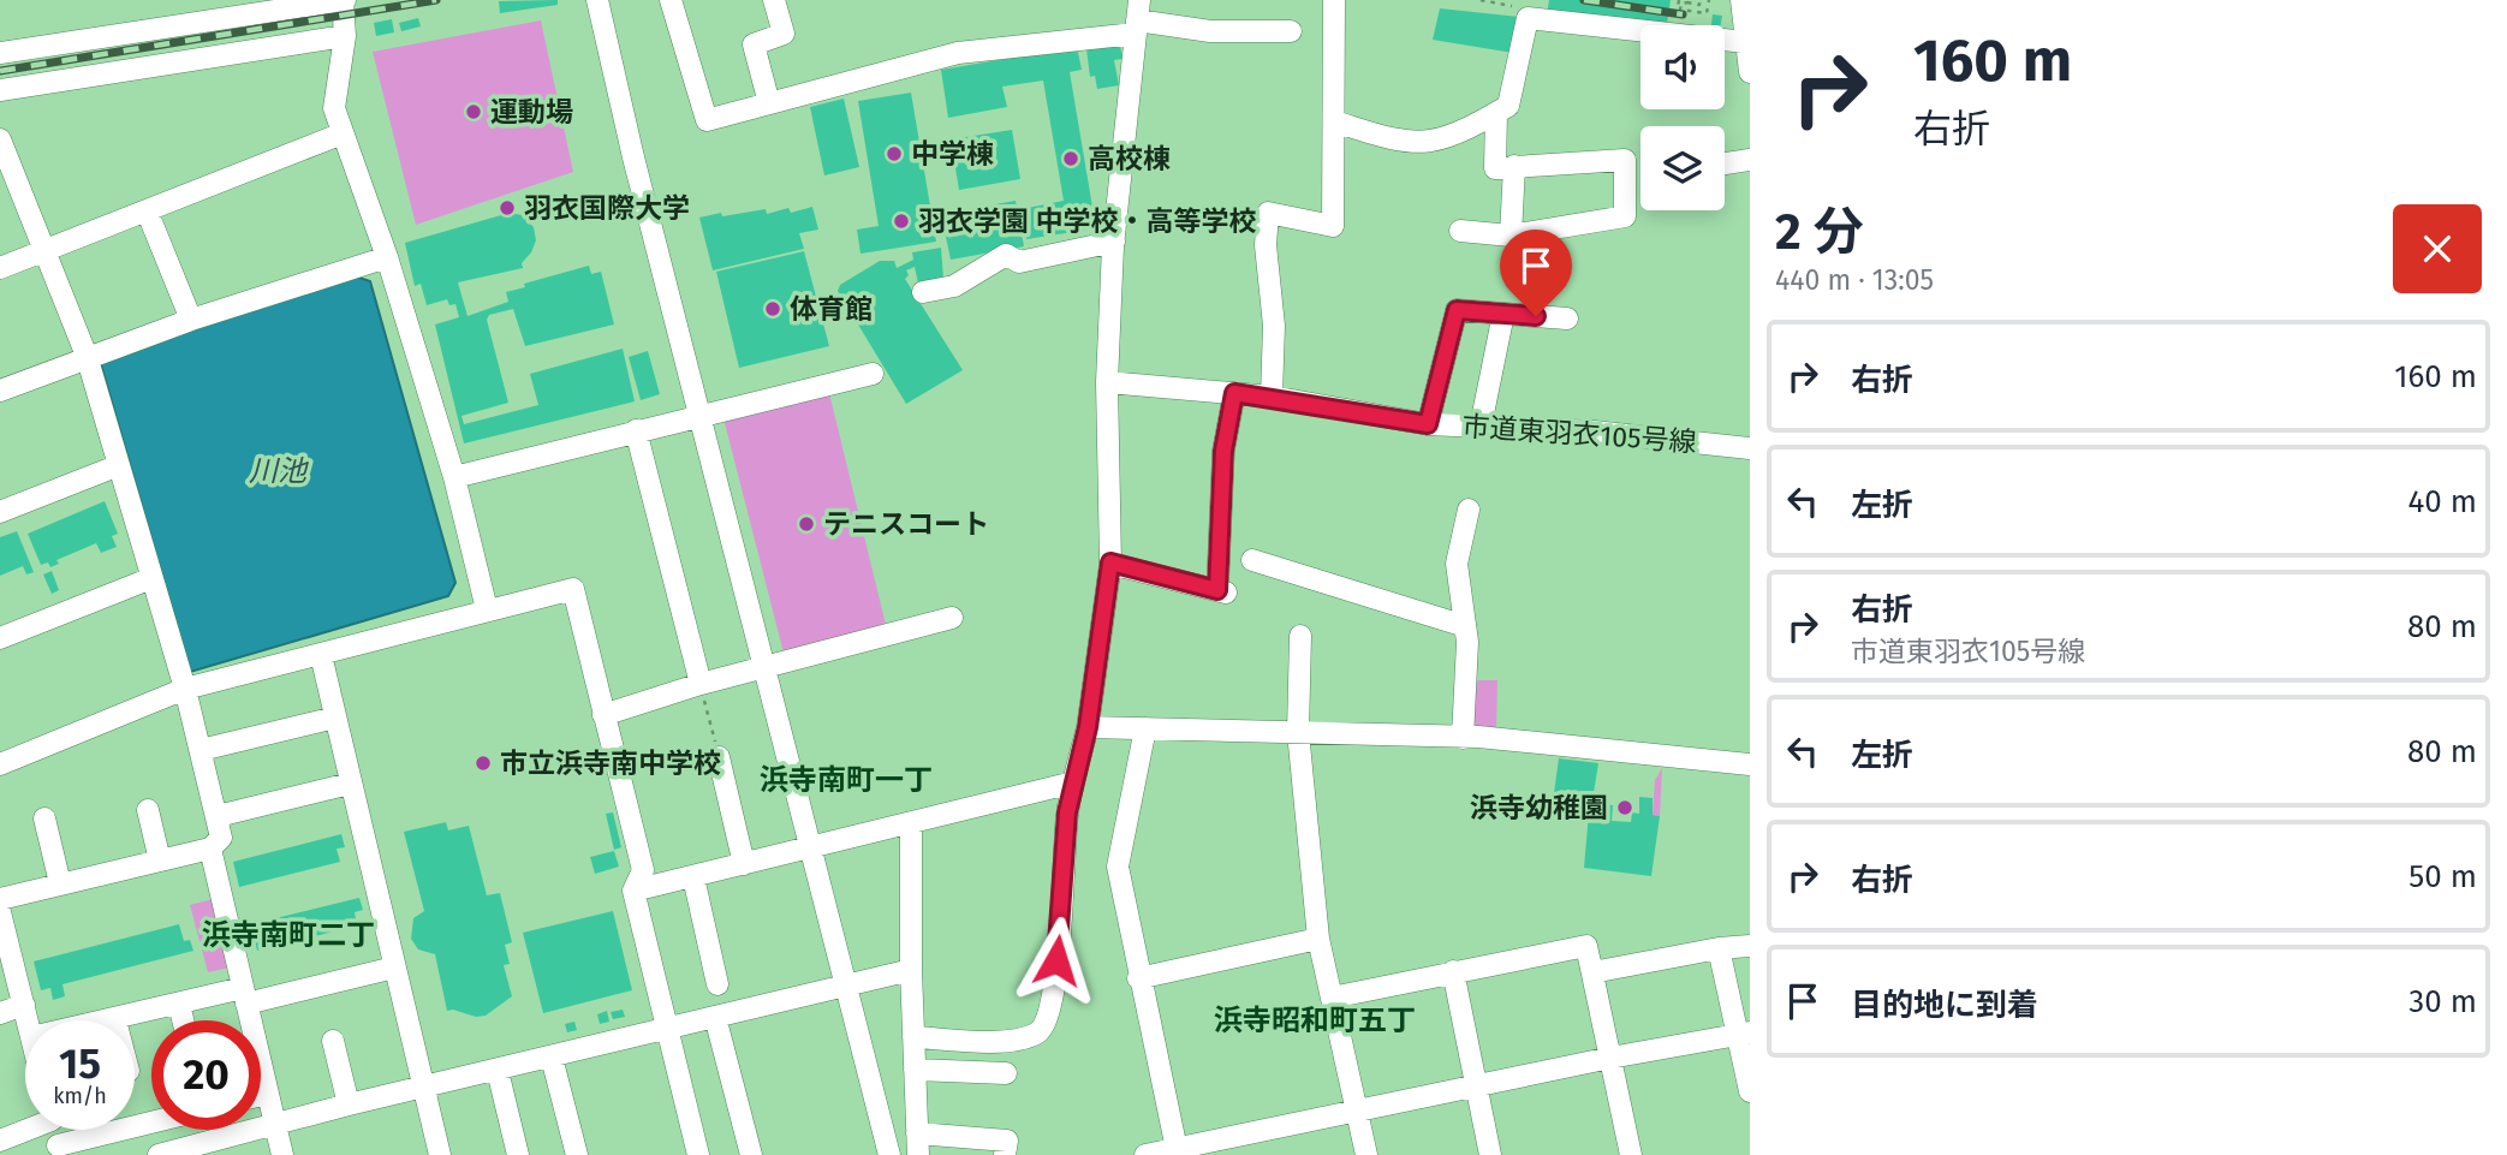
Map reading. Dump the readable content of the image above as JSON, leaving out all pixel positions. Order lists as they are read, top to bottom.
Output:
{
  "streets": {
    "street": ["市道東羽衣105号線"]
  },
  "districts": ["浜寺南町一丁", "浜寺南町二丁", "浜寺昭和町五丁"],
  "water": ["川池"],
  "places": [
    "運動場",
    "中学棟",
    "高校棟",
    "羽衣国際大学",
    "羽衣学園 中学校・高等学校",
    "体育館",
    "テニスコート",
    "市立浜寺南中学校",
    "浜寺幼稚園"
  ],
  "page": {
    "turn": ["160 m", "右折"],
    "heading": ["2 分", "440 m · 13:05"],
    "list": [
      {
        "name": "右折",
        "value": "160 m"
      },
      {
        "name": "左折",
        "value": "40 m"
      },
      {
        "name": "右折",
        "note": "市道東羽衣105号線",
        "value": "80 m"
      },
      {
        "name": "左折",
        "value": "80 m"
      },
      {
        "name": "右折",
        "value": "50 m"
      },
      {
        "name": "目的地に到着",
        "value": "30 m"
      }
    ],
    "speed": "15 km/h",
    "limit": "20"
  }
}
